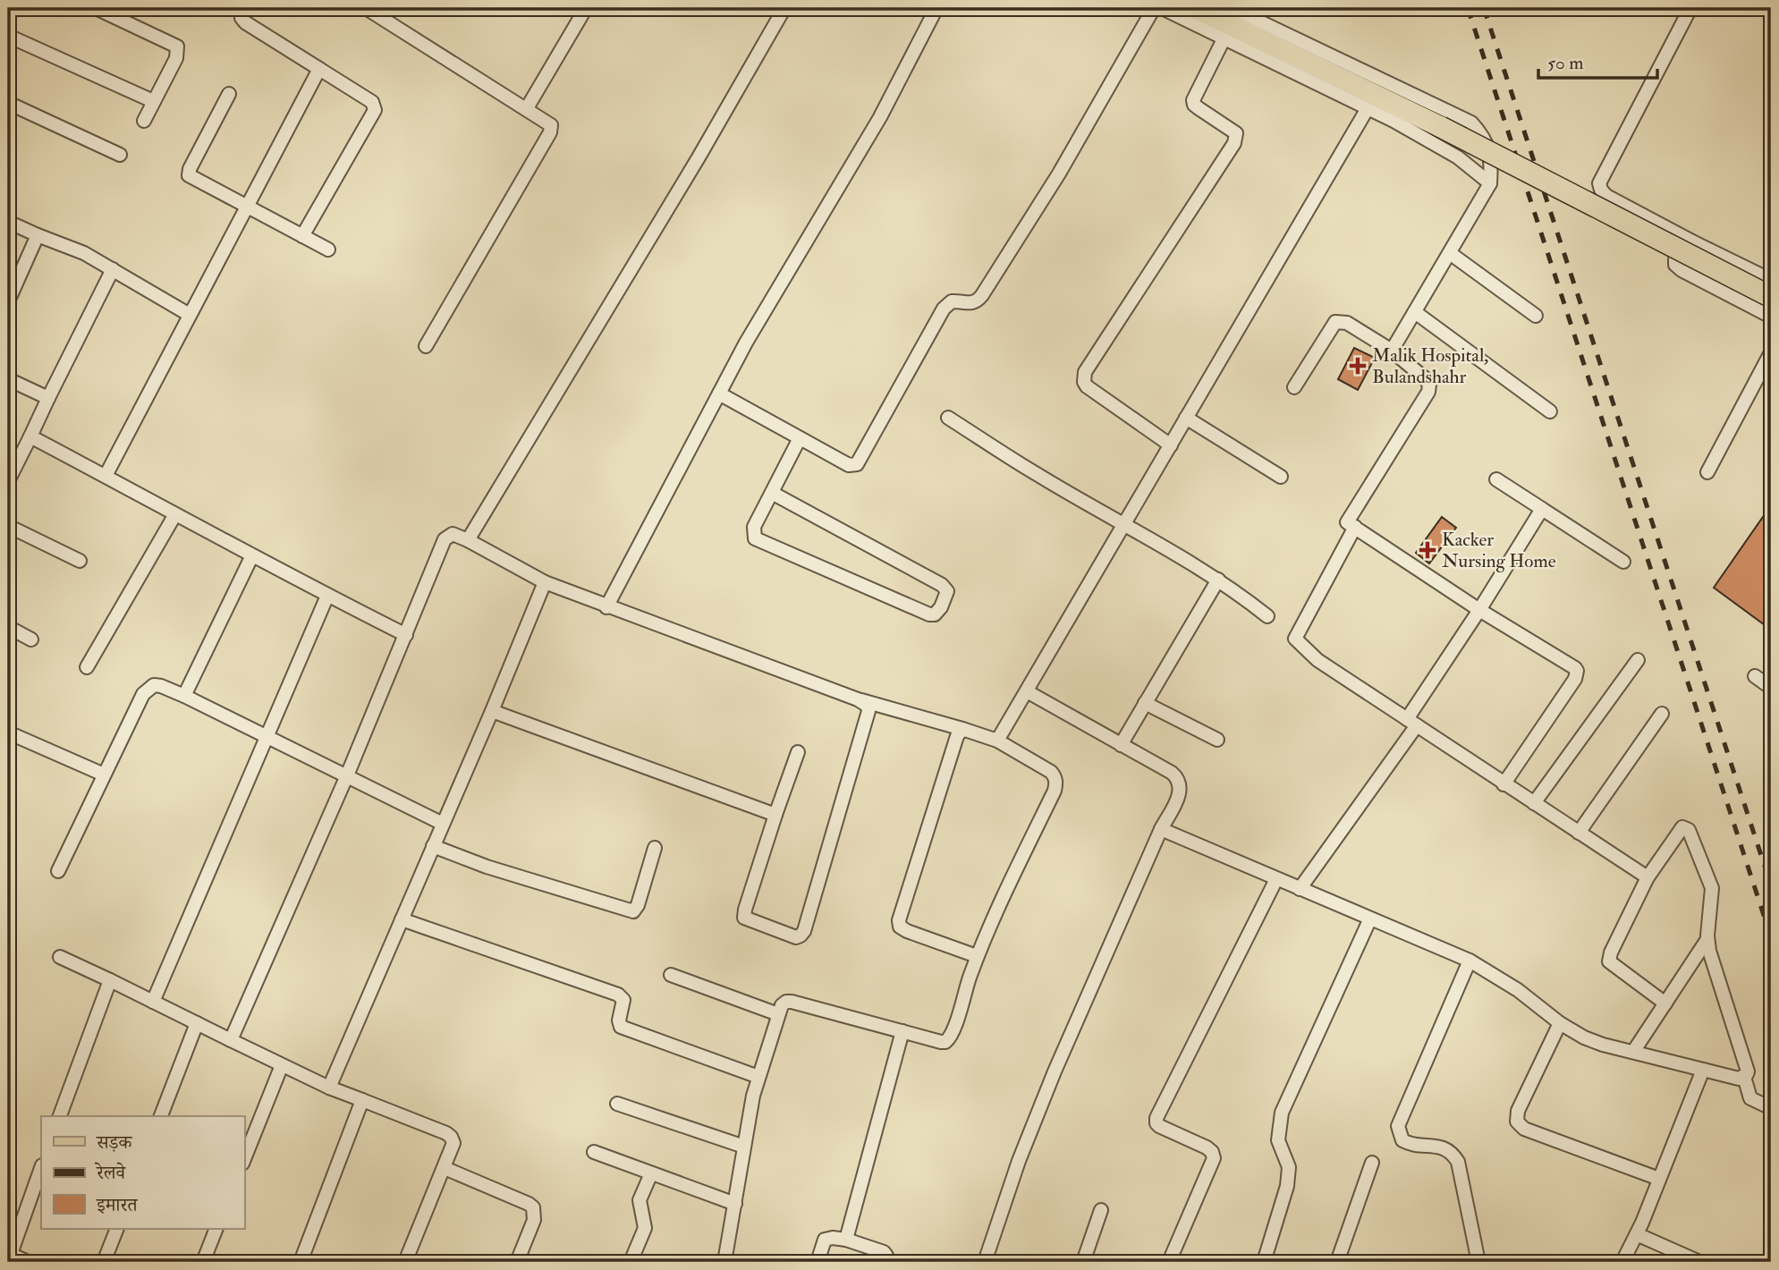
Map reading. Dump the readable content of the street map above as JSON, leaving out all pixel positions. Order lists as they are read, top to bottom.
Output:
{
  "places": {
    "health": ["Malik Hospital, Bulandshahr", "Kacker Nursing Home"]
  },
  "legend": ["सड़क", "रेलवे", "इमारत"],
  "scale_bar": "50 m"
}
